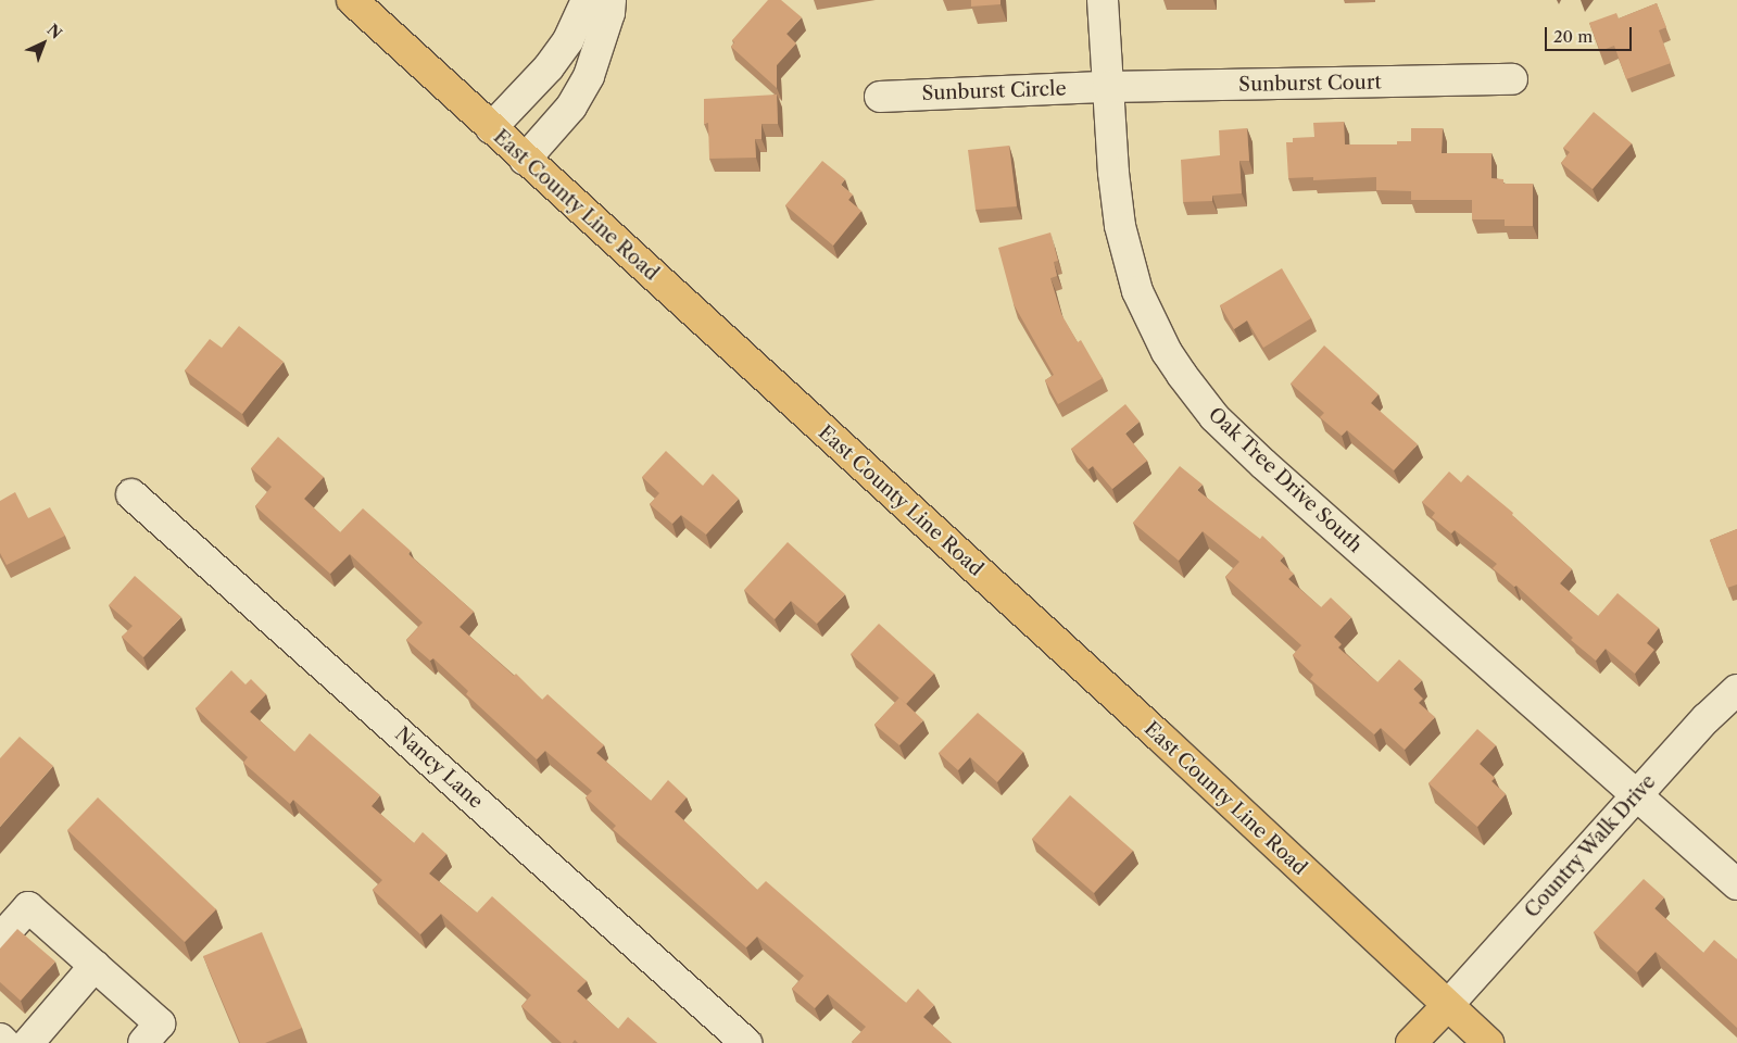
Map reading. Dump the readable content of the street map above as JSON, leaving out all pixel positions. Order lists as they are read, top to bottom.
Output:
{
  "streets": {
    "main road": ["East County Line Road"],
    "street": [
      "Sunburst Court",
      "Sunburst Circle",
      "Oak Tree Drive South",
      "Nancy Lane",
      "Country Walk Drive"
    ]
  },
  "crossings": [
    ["Sunburst Court", "Sunburst Circle"],
    ["Sunburst Court", "Oak Tree Drive South"],
    ["Sunburst Circle", "Oak Tree Drive South"],
    ["East County Line Road", "Country Walk Drive"],
    ["Oak Tree Drive South", "Country Walk Drive"]
  ],
  "scale_bar": "20 m",
  "north": "top right"
}
